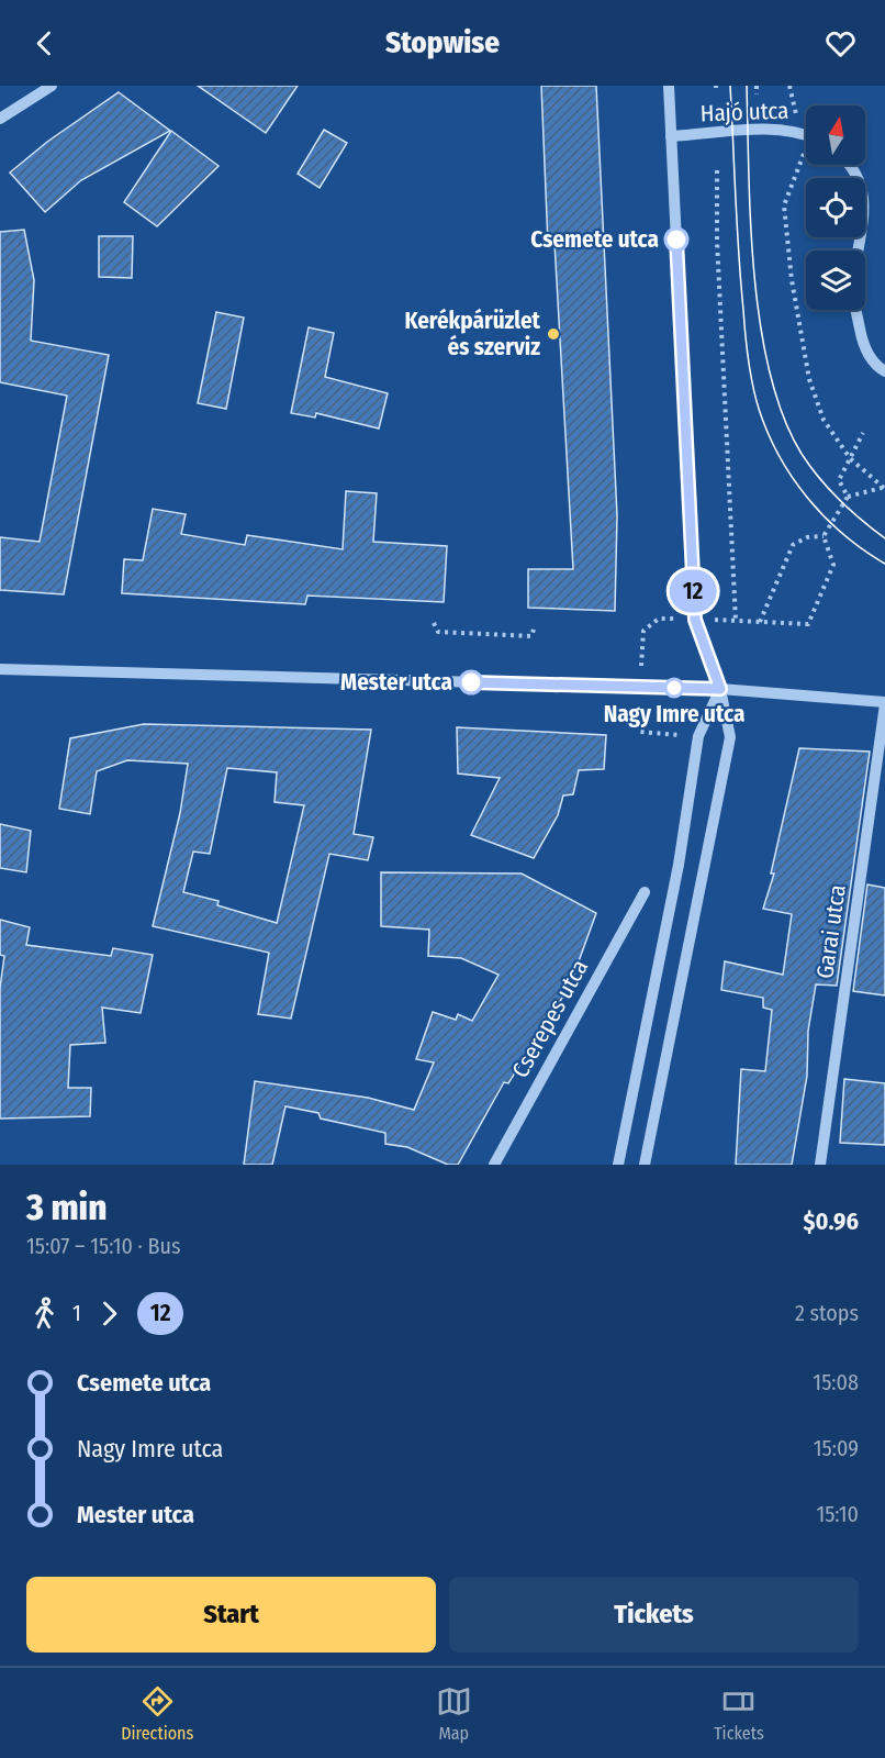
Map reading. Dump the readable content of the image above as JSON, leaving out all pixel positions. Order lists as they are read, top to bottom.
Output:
{
  "streets": {
    "street": ["Hajó utca", "Garai utca", "Cserepes utca"]
  },
  "places": [
    "Csemete utca",
    "Kerékpárüzlet és szerviz",
    "Mester utca",
    "Nagy Imre utca"
  ],
  "lines": ["bus line 12"],
  "north": "top",
  "page": {
    "header": "Stopwise",
    "on_map": "12",
    "heading": ["3 min", "15:07 – 15:10 · Bus", "$0.96"],
    "legs": ["1", "12", "2 stops"],
    "list": [
      {
        "name": "Csemete utca",
        "value": "15:08"
      },
      {
        "name": "Nagy Imre utca",
        "value": "15:09"
      },
      {
        "name": "Mester utca",
        "value": "15:10"
      }
    ],
    "buttons": ["Start", "Tickets"],
    "tabs": ["Directions", "Map", "Tickets"]
  }
}
